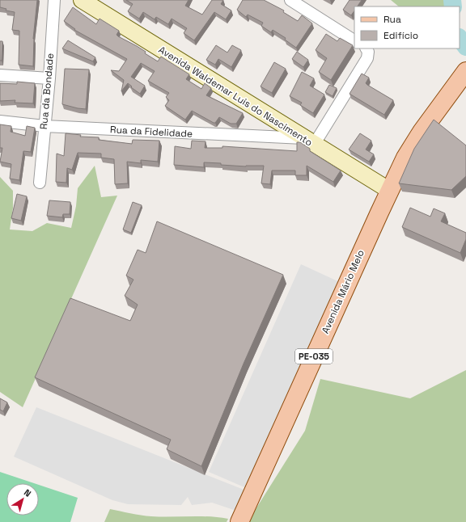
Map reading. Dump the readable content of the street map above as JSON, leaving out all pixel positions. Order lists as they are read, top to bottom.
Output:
{
  "streets": {
    "main road": ["Avenida Waldemar Luis do Nascimento", "Avenida Mário Melo", "PE-035"],
    "street": ["Rua da Bondade", "Rua da Fidelidade"]
  },
  "crossings": [
    ["Rua da Bondade", "Rua da Fidelidade"],
    ["Avenida Waldemar Luis do Nascimento", "Rua da Fidelidade"],
    ["Avenida Waldemar Luis do Nascimento", "Avenida Mário Melo"]
  ],
  "legend": ["Rua", "Edifício"],
  "north": "top right"
}
